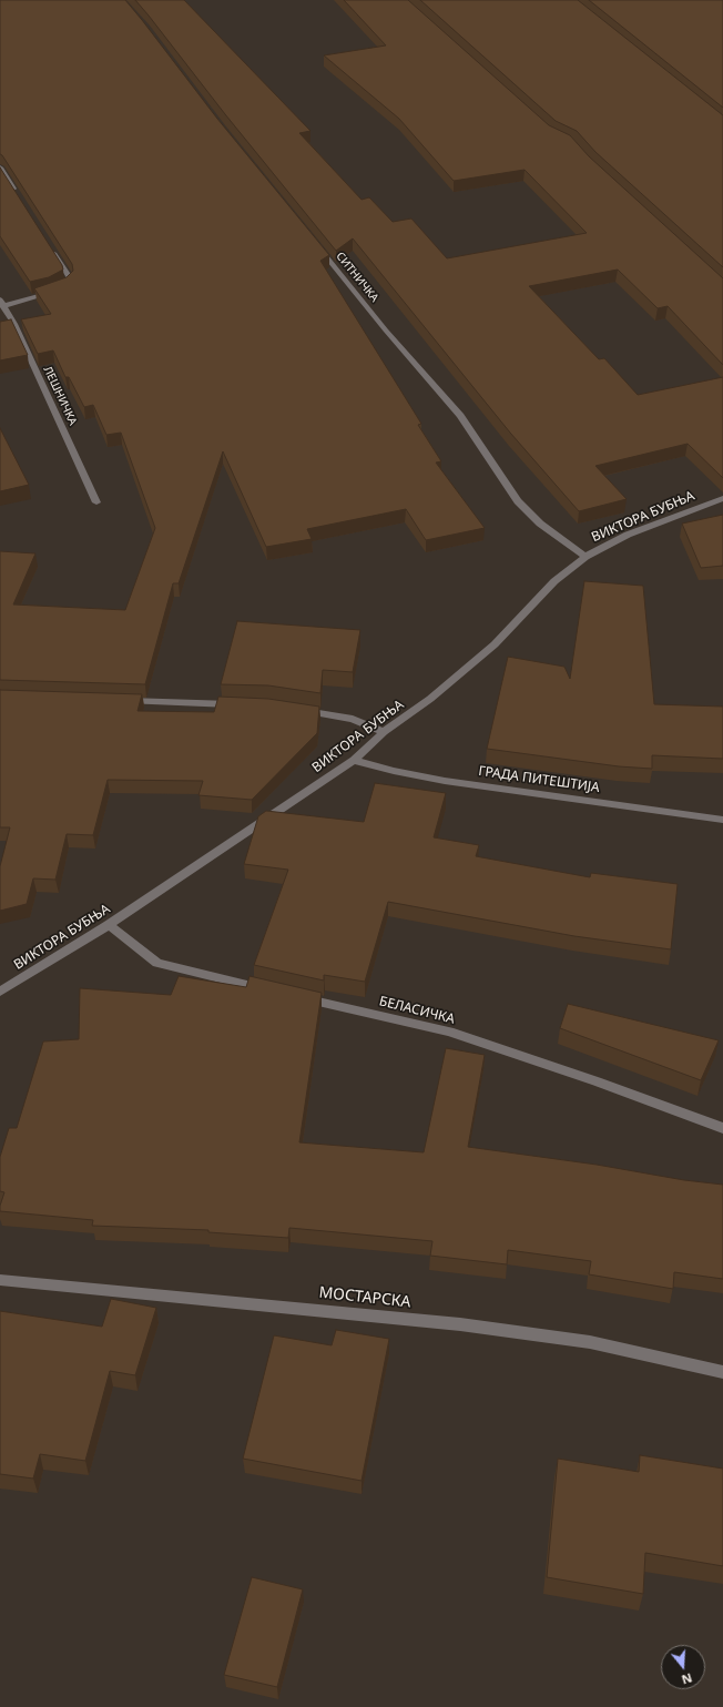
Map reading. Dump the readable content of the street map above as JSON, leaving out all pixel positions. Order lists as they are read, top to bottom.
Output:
{
  "streets": {
    "street": [
      "СИТНИЧКА",
      "ЛЕШНИЧКА",
      "ВИКТОРА БУБЊА",
      "ГРАДА ПИТЕШТИЈА",
      "БЕЛАСИЧКА",
      "МОСТАРСКА"
    ]
  },
  "crossings": [
    ["СИТНИЧКА", "ВИКТОРА БУБЊА"],
    ["ВИКТОРА БУБЊА", "ГРАДА ПИТЕШТИЈА"]
  ],
  "north": "bottom"
}
